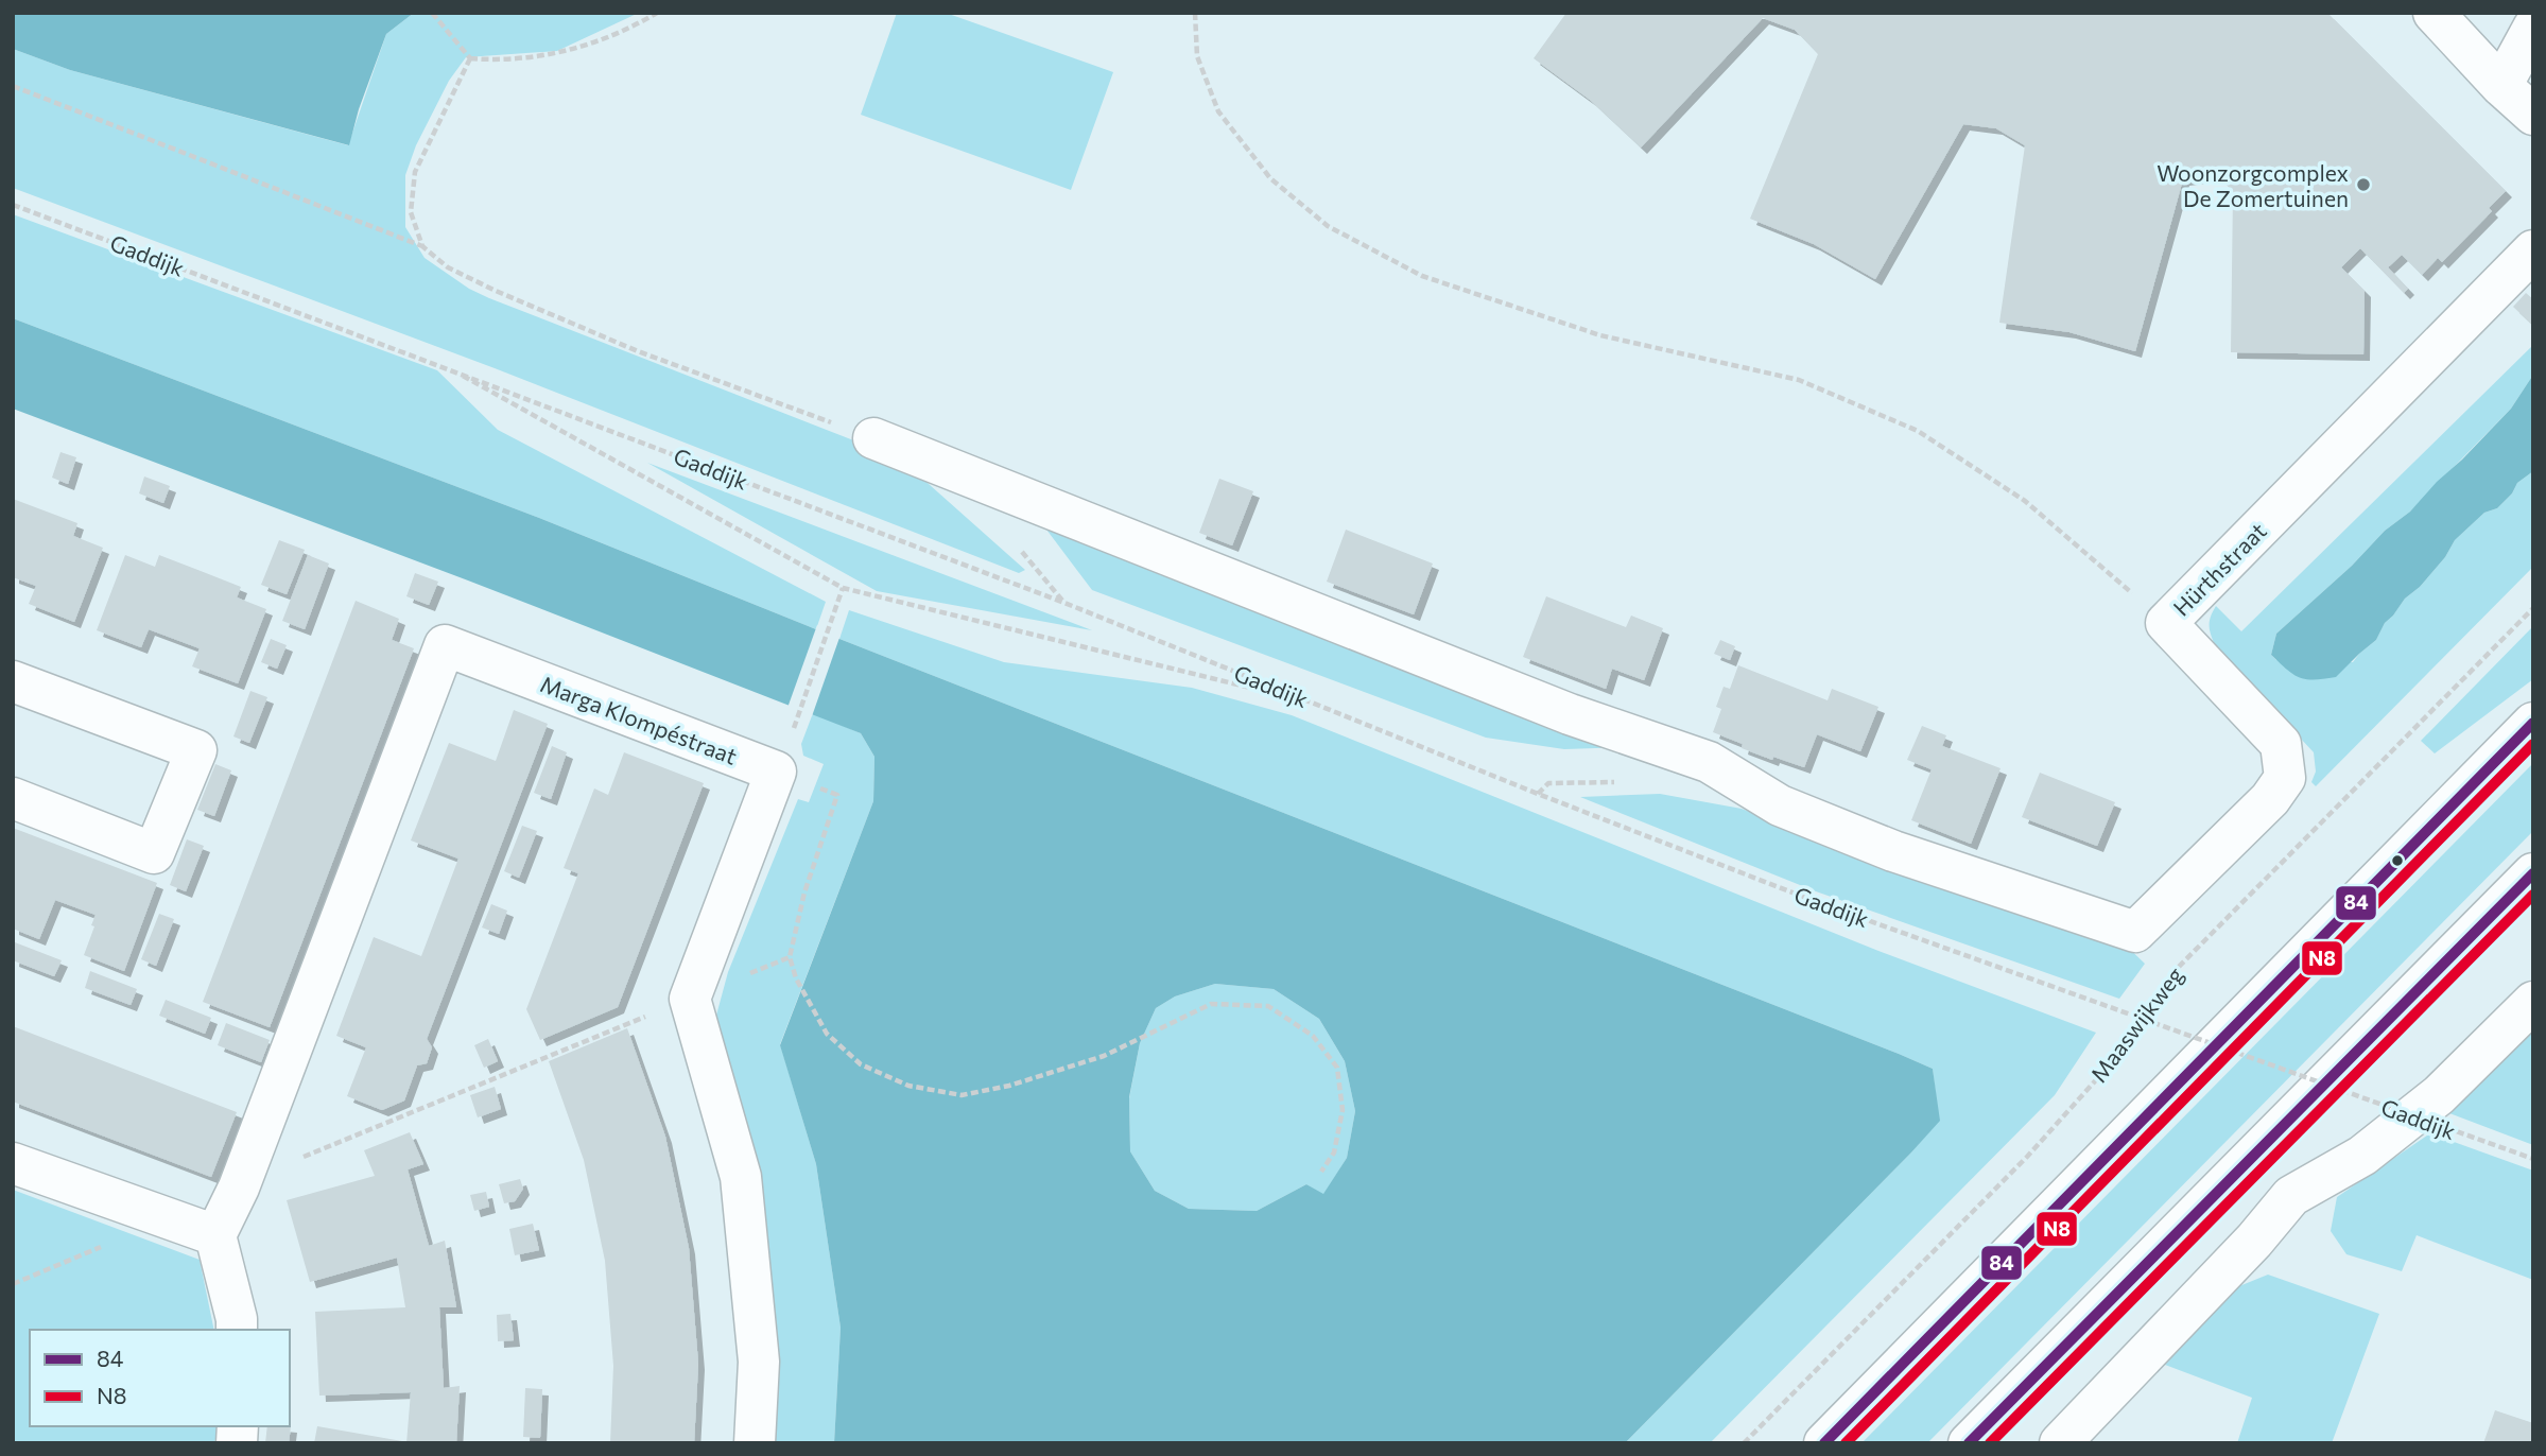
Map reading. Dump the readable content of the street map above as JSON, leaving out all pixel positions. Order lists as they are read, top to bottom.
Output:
{
  "streets": {
    "street": ["Hürthstraat", "Marga Klompéstraat"],
    "path": ["Gaddijk", "Maaswijkweg"]
  },
  "places": ["Woonzorgcomplex De Zomertuinen"],
  "lines": ["transit line 84", "transit line N8"],
  "legend": ["84", "N8"]
}
